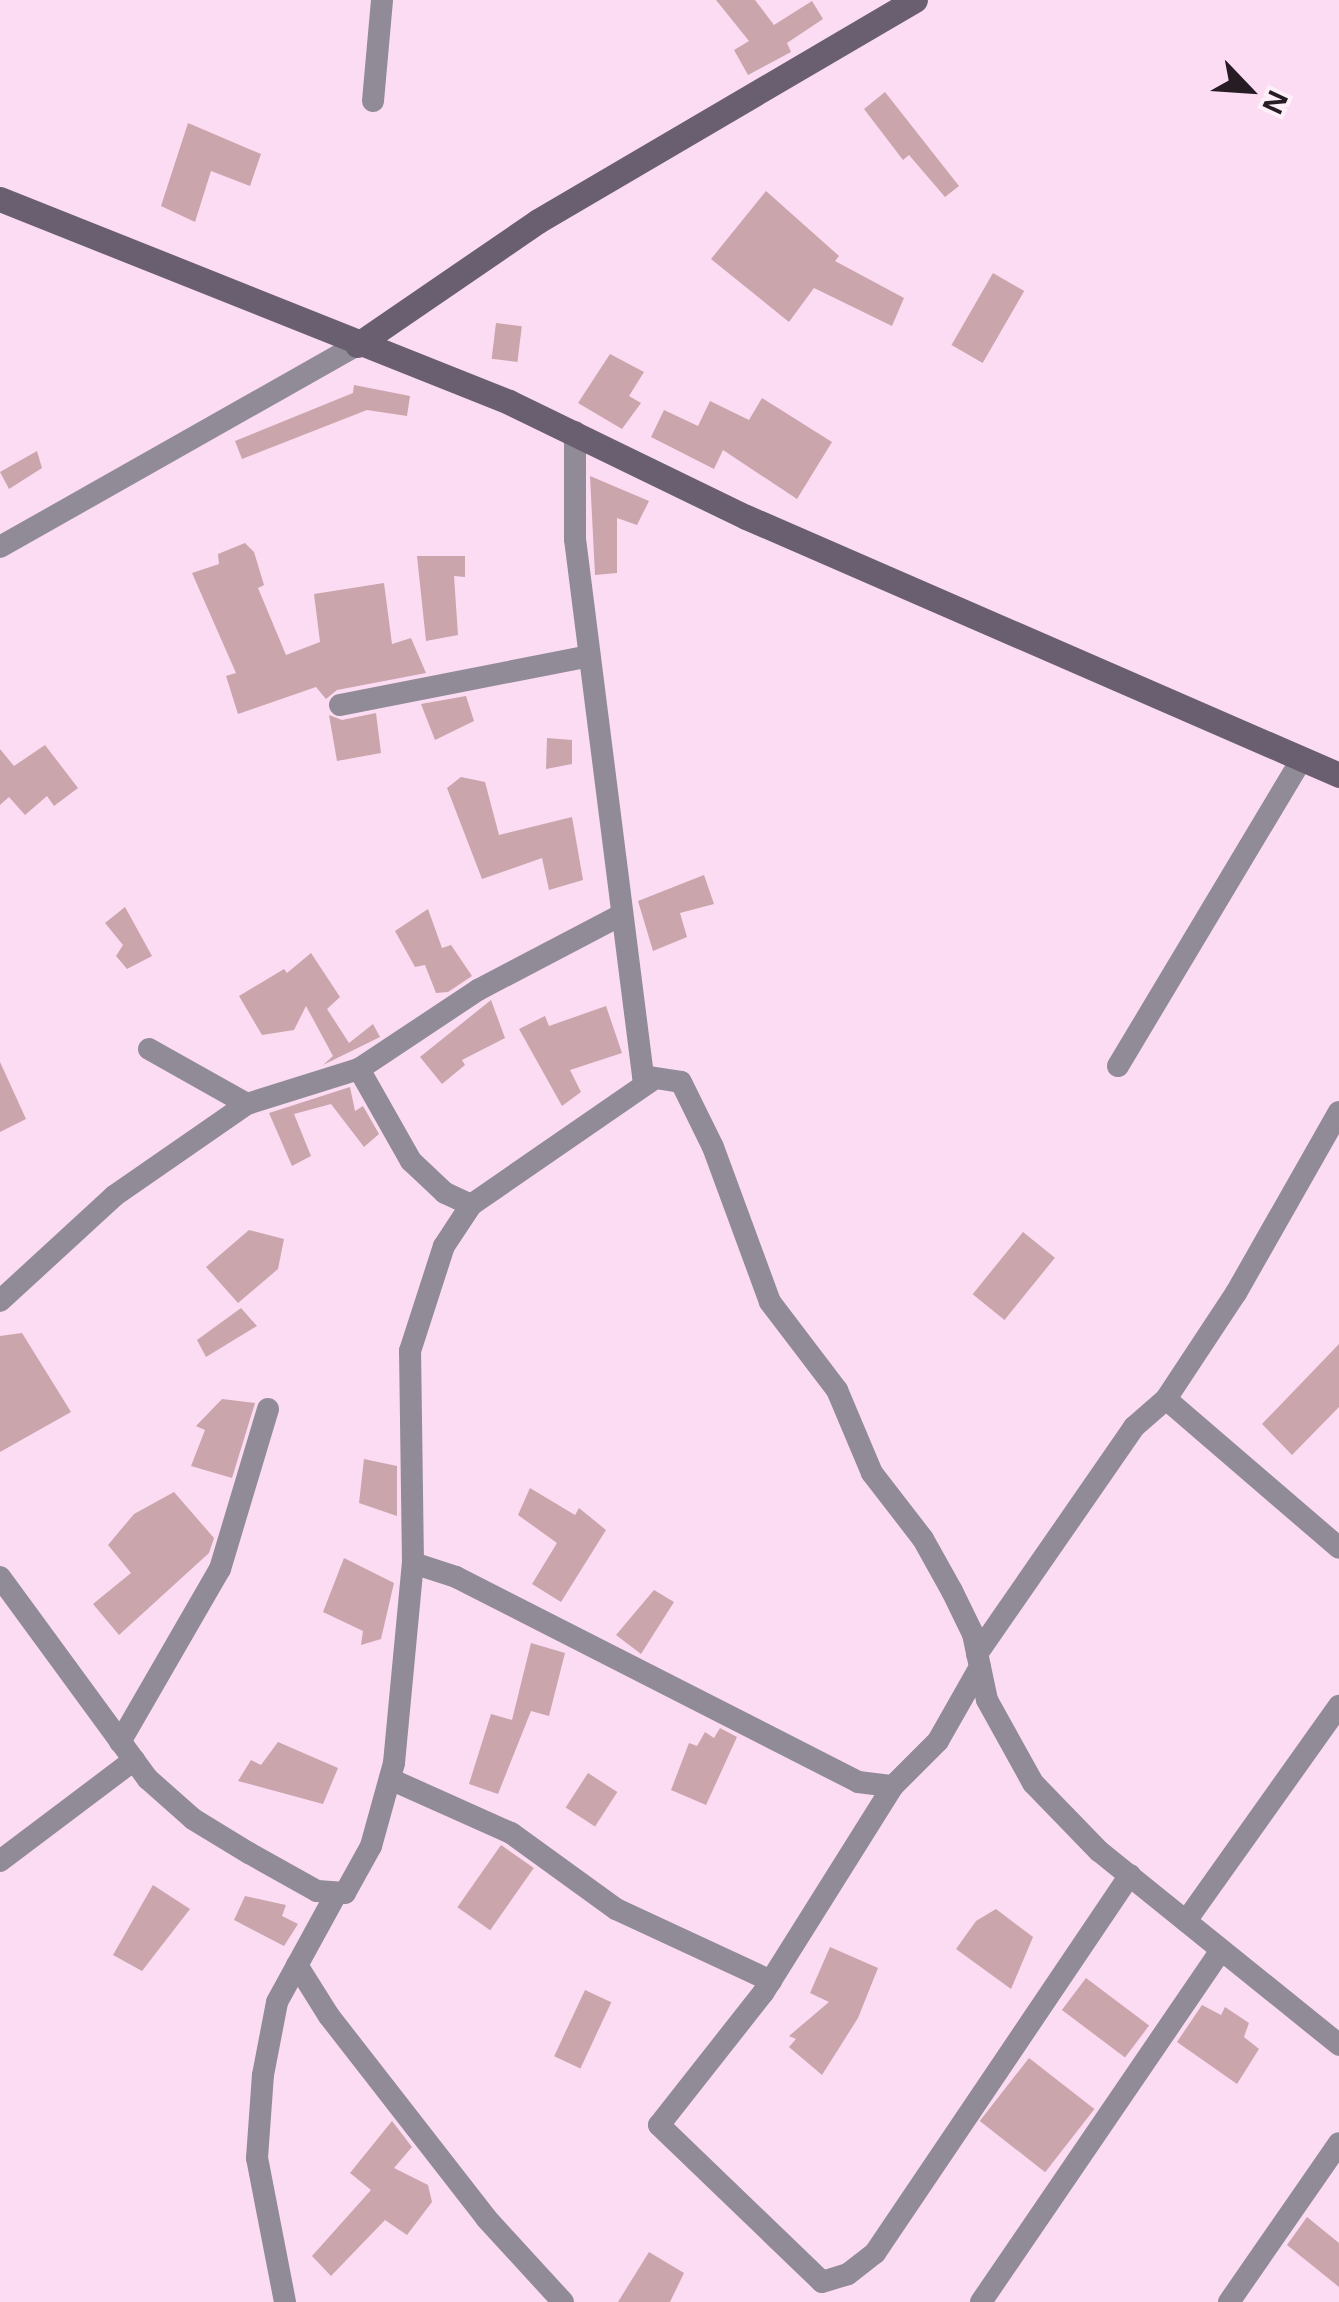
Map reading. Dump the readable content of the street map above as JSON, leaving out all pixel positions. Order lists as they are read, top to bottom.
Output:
{
  "north": "bottom right"
}
